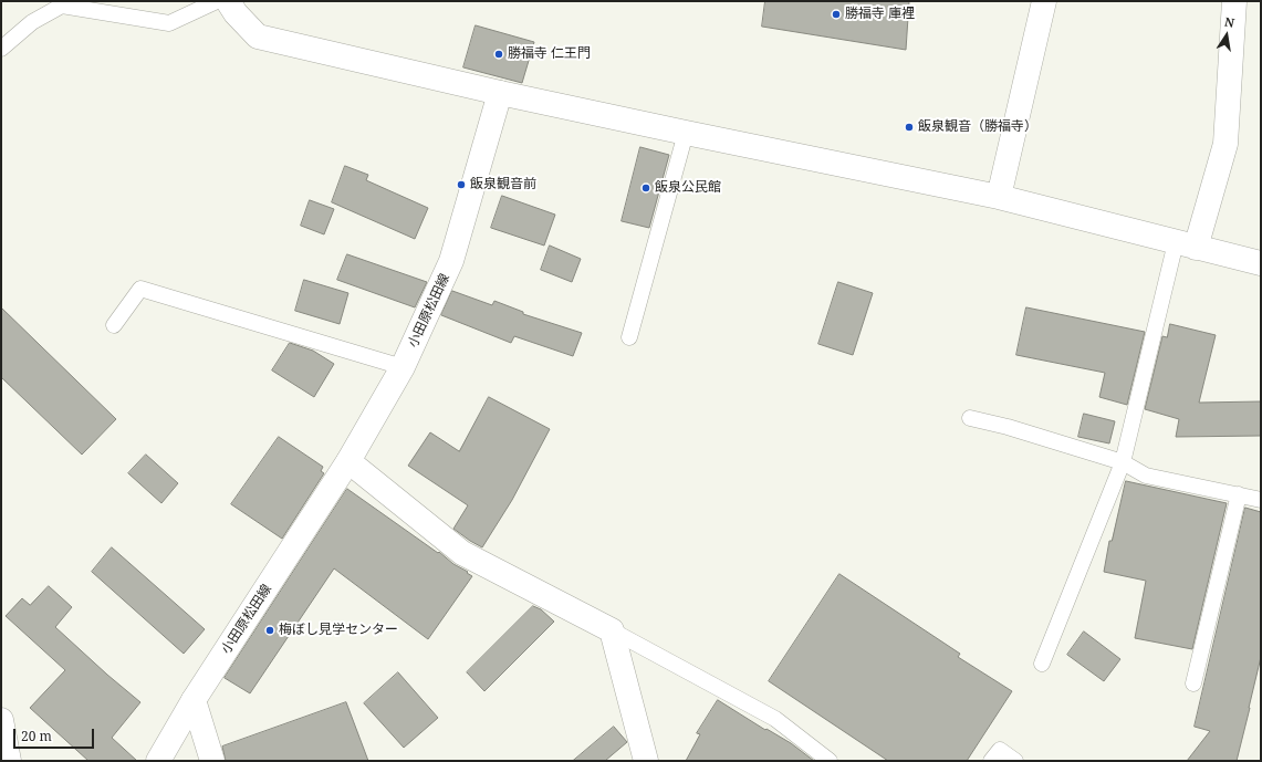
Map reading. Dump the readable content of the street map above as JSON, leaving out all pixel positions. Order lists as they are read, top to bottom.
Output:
{
  "streets": {
    "street": ["小田原松田線"]
  },
  "places": [
    "勝福寺 庫裡",
    "勝福寺 仁王門",
    "飯泉観音（勝福寺）",
    "飯泉観音前",
    "飯泉公民館",
    "梅ぼし見学センター"
  ],
  "scale_bar": "20 m",
  "north": "top"
}
